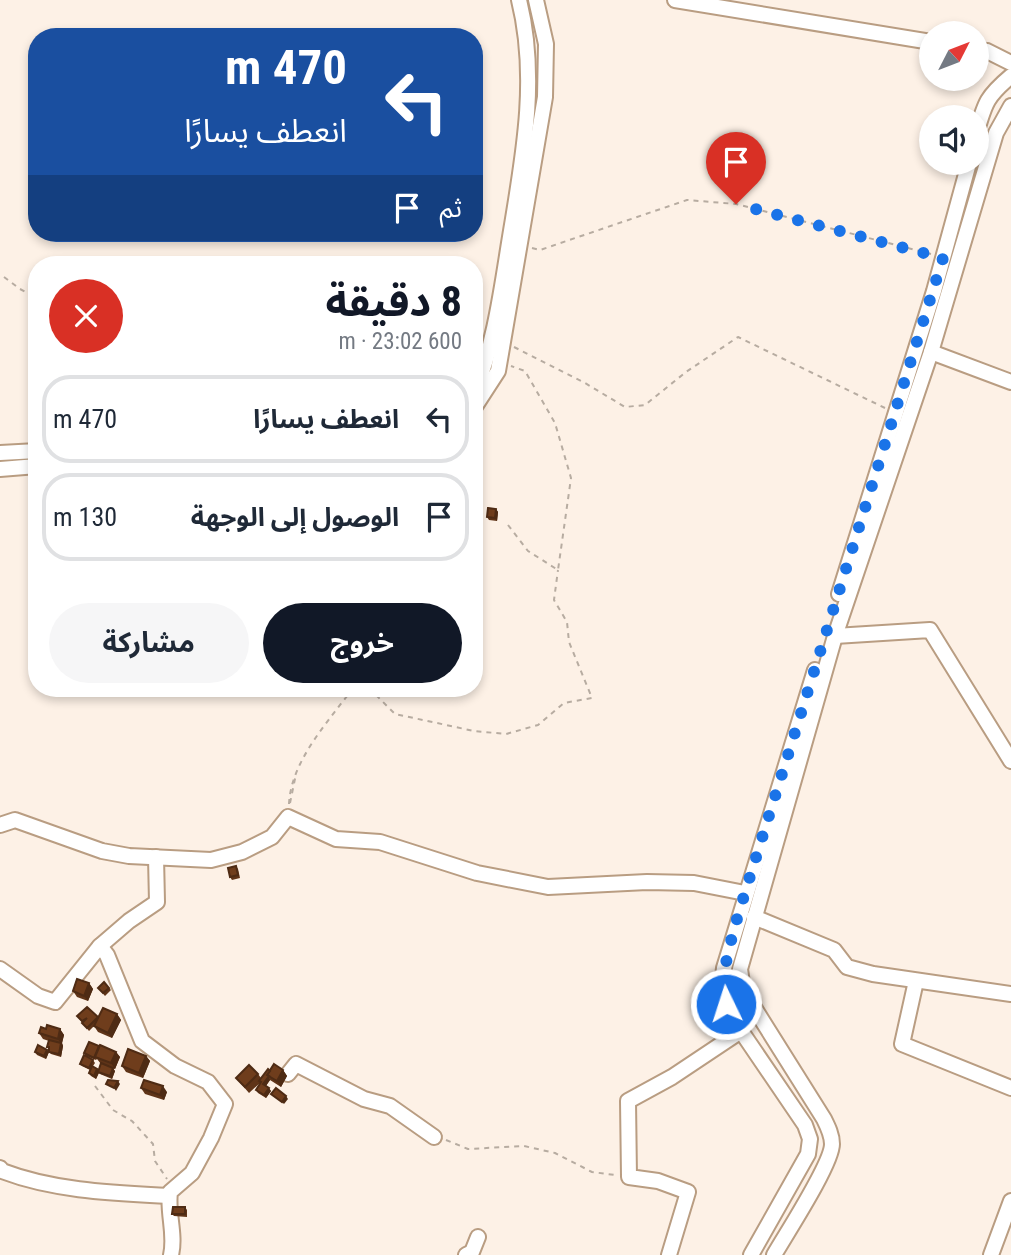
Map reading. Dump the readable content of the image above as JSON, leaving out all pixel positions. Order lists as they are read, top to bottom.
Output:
{
  "north": "top right",
  "page": {
    "turn": ["470 m", "انعطف يسارًا"],
    "then": "ثم",
    "heading": ["8 دقيقة", "600 m · 23:02"],
    "list": [
      {
        "name": "انعطف يسارًا",
        "value": "470 m"
      },
      {
        "name": "الوصول إلى الوجهة",
        "value": "130 m"
      }
    ],
    "buttons": ["خروج", "مشاركة"]
  }
}
